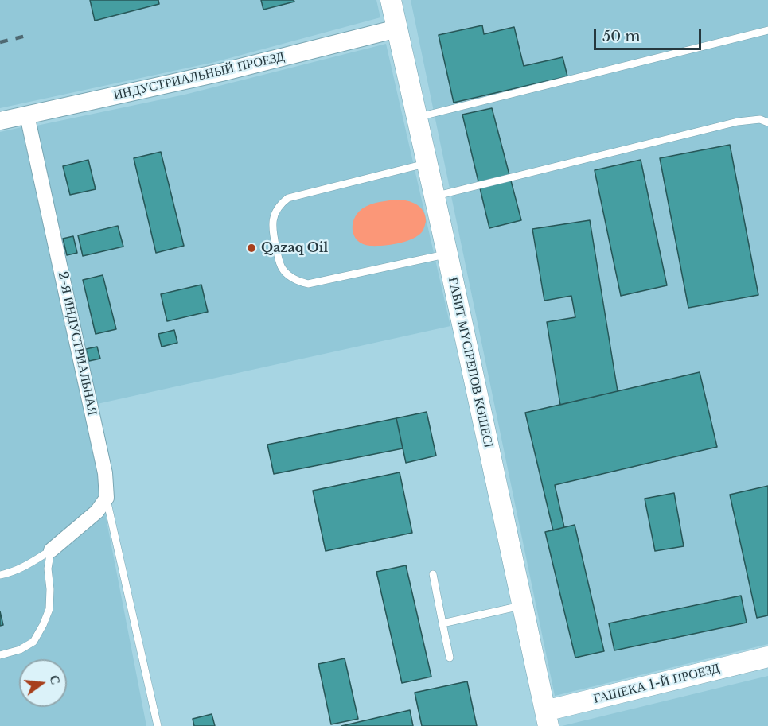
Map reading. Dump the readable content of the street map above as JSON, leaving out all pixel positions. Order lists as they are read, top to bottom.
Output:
{
  "streets": {
    "main road": ["ҒАБИТ МҮСІРЕПОВ КӨШЕСІ", "ГАШЕКА 1-Й ПРОЕЗД"],
    "street": ["ИНДУСТРИАЛЬНЫЙ ПРОЕЗД", "2-Я ИНДУСТРИАЛЬНАЯ"]
  },
  "crossings": [
    ["ИНДУСТРИАЛЬНЫЙ ПРОЕЗД", "2-Я ИНДУСТРИАЛЬНАЯ"],
    ["ИНДУСТРИАЛЬНЫЙ ПРОЕЗД", "ҒАБИТ МҮСІРЕПОВ КӨШЕСІ"],
    ["ҒАБИТ МҮСІРЕПОВ КӨШЕСІ", "ГАШЕКА 1-Й ПРОЕЗД"]
  ],
  "places": ["Qazaq Oil"],
  "scale_bar": "50 m",
  "north": "right"
}
